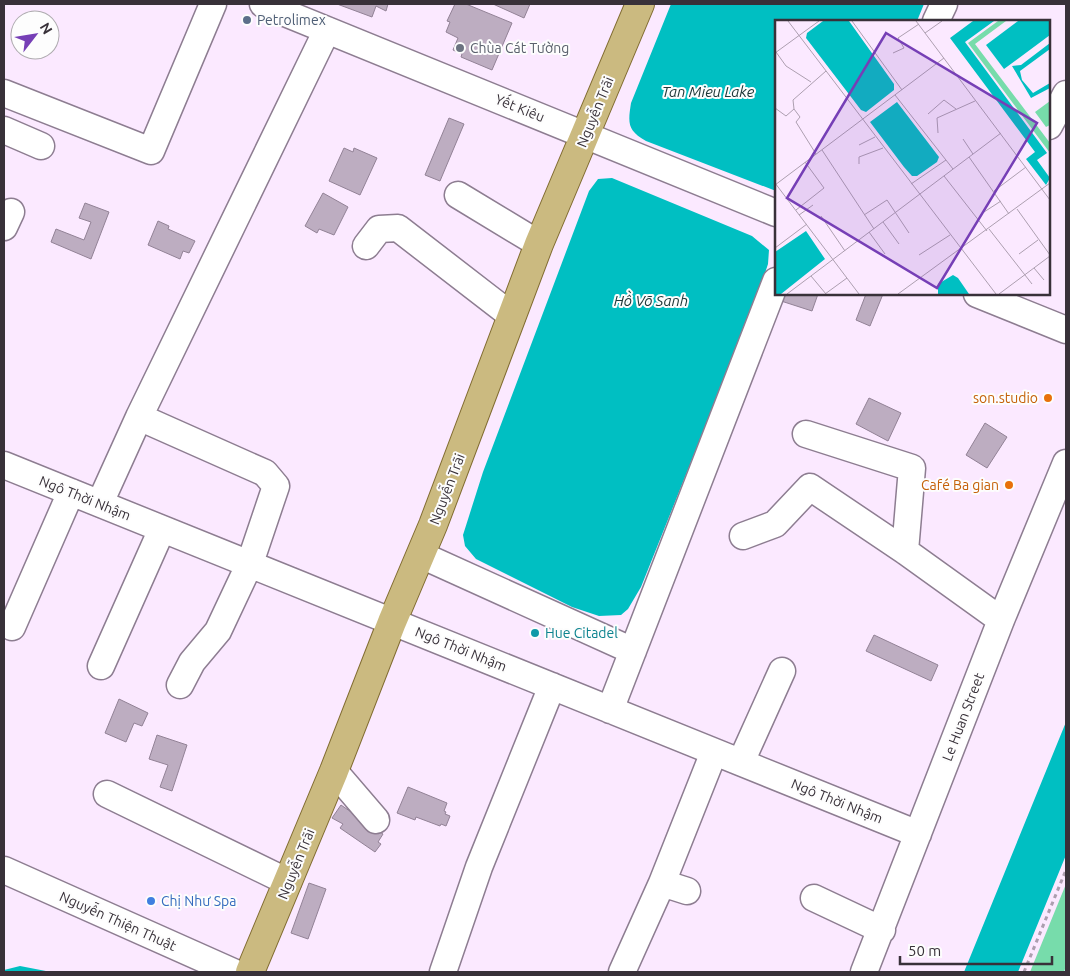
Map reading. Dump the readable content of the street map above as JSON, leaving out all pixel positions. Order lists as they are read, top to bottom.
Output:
{
  "streets": {
    "main road": ["Nguyễn Trãi"],
    "street": [
      "Yết Kiêu",
      "Ngô Thời Nhậm",
      "Le Huan Street",
      "Nguyễn Thiện Thuật"
    ]
  },
  "crossings": [
    ["Yết Kiêu", "Nguyễn Trãi"],
    ["Nguyễn Trãi", "Ngô Thời Nhậm"],
    ["Ngô Thời Nhậm", "Le Huan Street"]
  ],
  "water": ["Tan Mieu Lake", "Hồ Võ Sanh"],
  "places": [
    "Petrolimex",
    "Chùa Cát Tường",
    "son.studio",
    "Café Ba gian",
    "Hue Citadel",
    "Chị Như Spa"
  ],
  "scale_bar": "50 m",
  "north": "top right"
}
